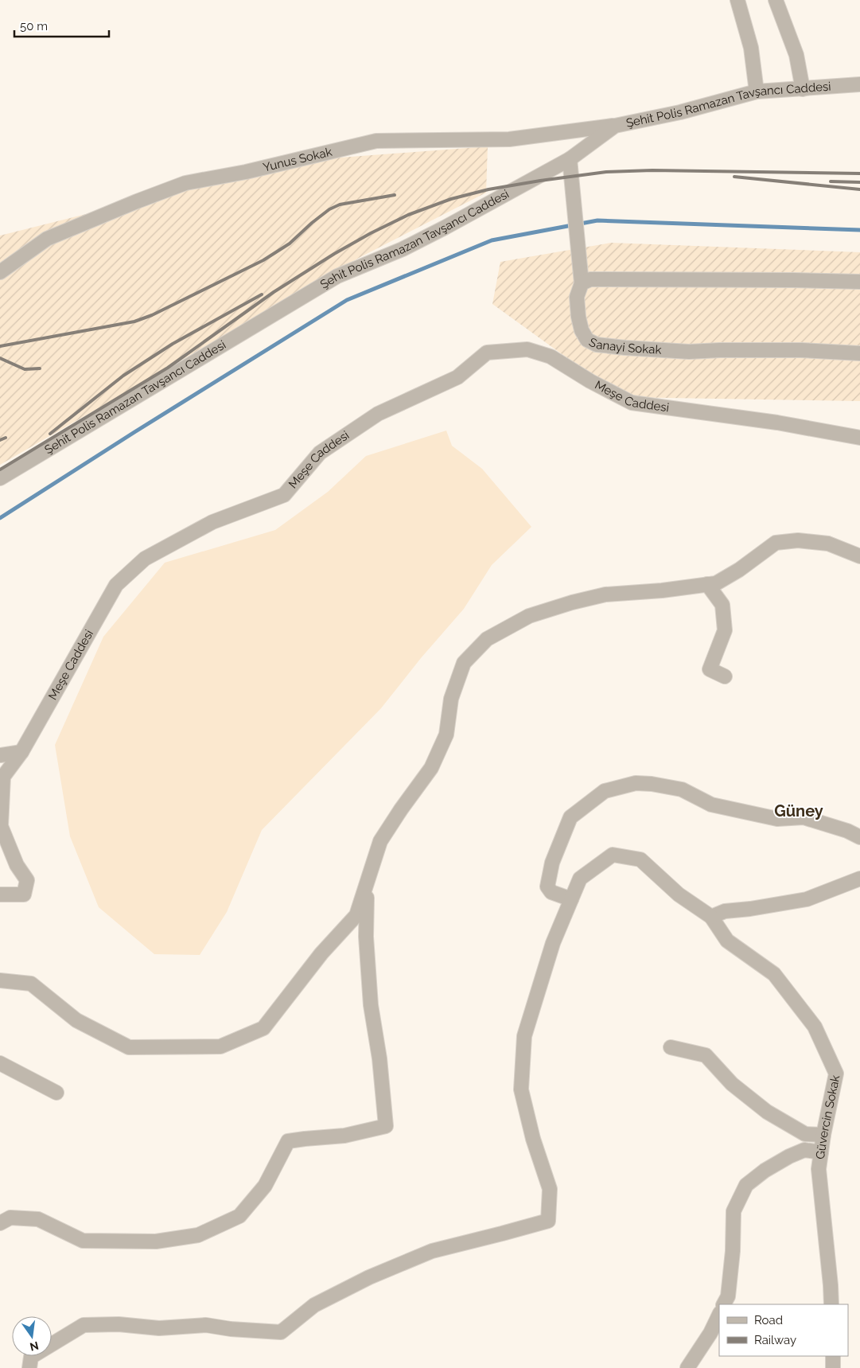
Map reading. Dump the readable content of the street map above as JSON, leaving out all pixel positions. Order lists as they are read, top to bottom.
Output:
{
  "streets": {
    "street": [
      "Şehit Polis Ramazan Tavşancı Caddesi",
      "Yunus Sokak",
      "Sanayi Sokak",
      "Meşe Caddesi",
      "Güvercin Sokak"
    ]
  },
  "crossings": [
    ["Şehit Polis Ramazan Tavşancı Caddesi", "Yunus Sokak"],
    ["Şehit Polis Ramazan Tavşancı Caddesi", "Sanayi Sokak"]
  ],
  "districts": ["Güney"],
  "legend": ["Road", "Railway"],
  "scale_bar": "50 m",
  "north": "bottom"
}
